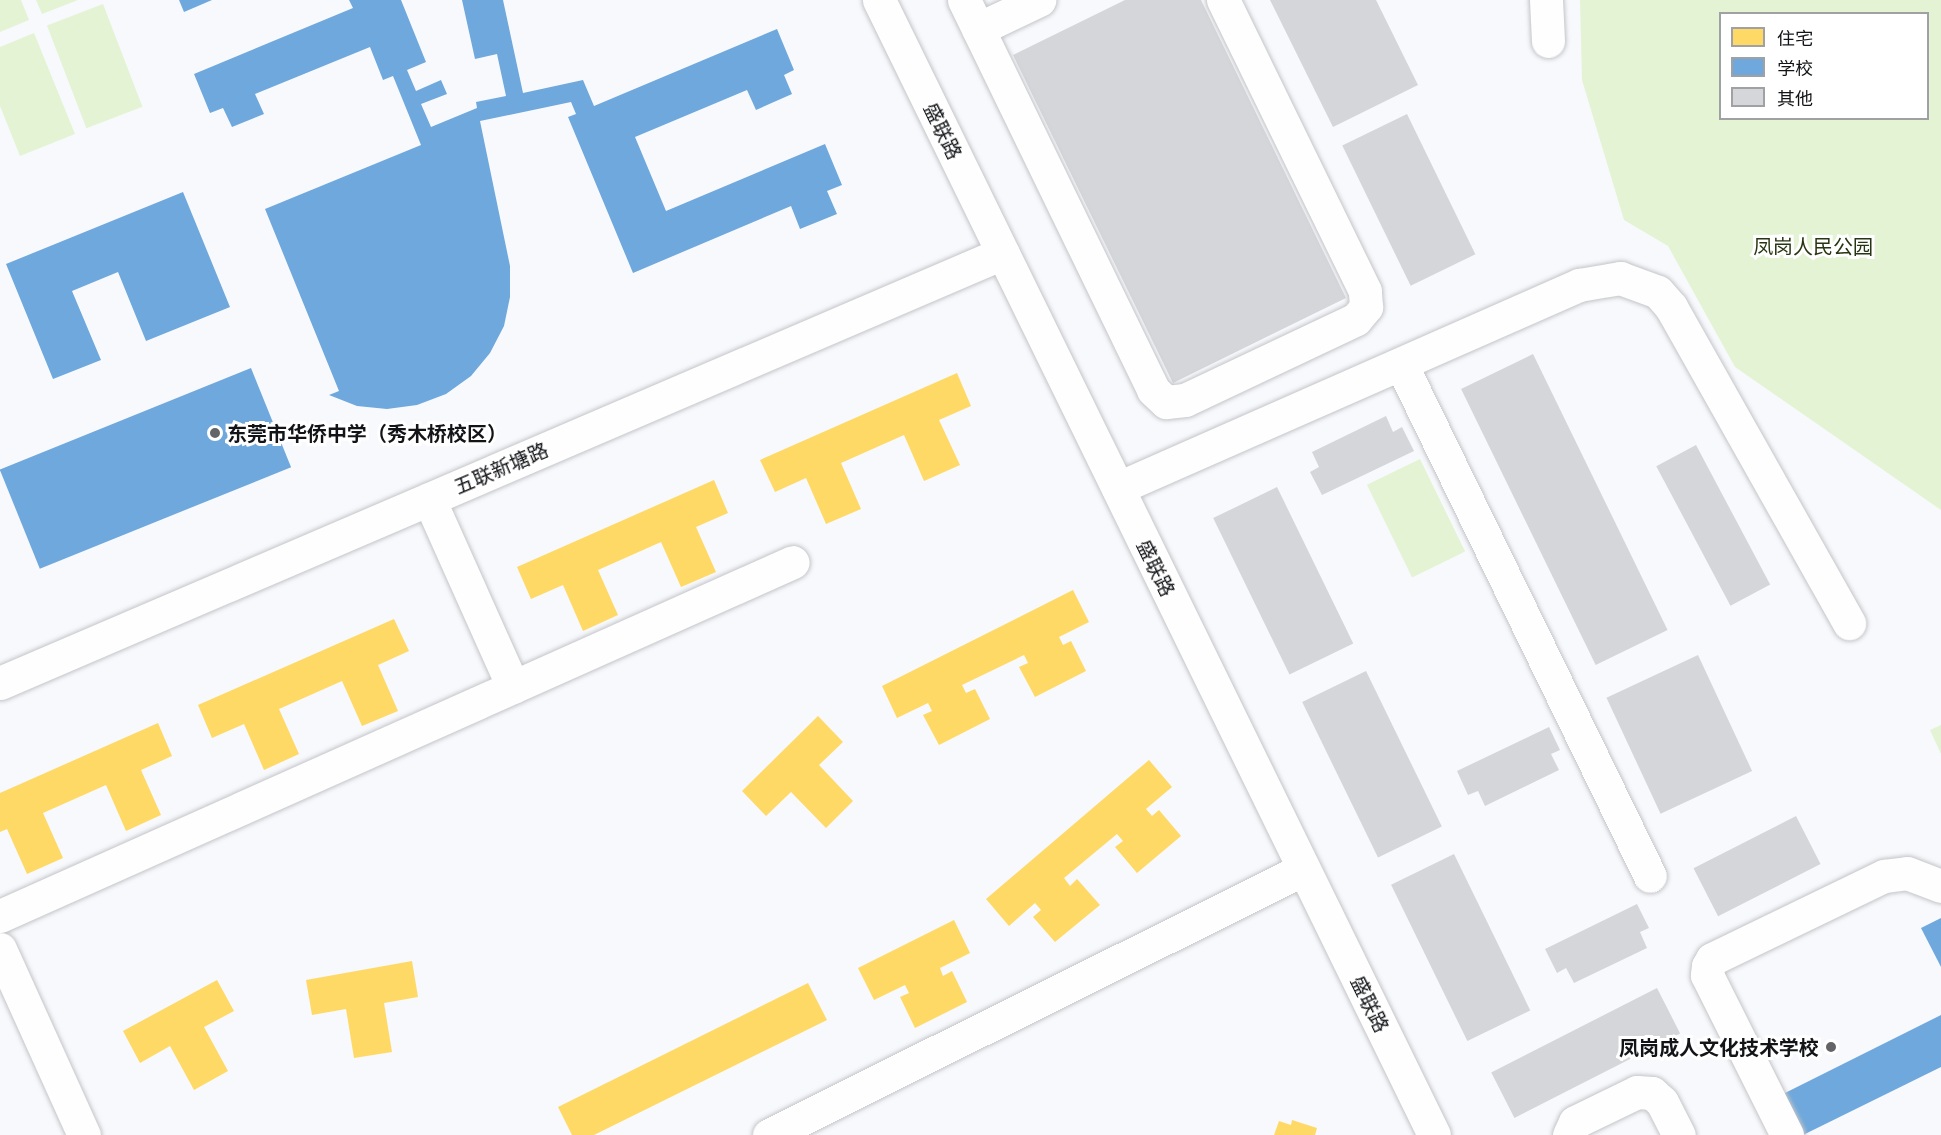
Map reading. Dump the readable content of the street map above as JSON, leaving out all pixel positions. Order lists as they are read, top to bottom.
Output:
{
  "streets": {
    "street": ["盛联路", "五联新塘路"]
  },
  "crossings": [
    ["盛联路", "五联新塘路"]
  ],
  "parks": ["凤岗人民公园"],
  "places": ["东莞市华侨中学（秀木桥校区）", "凤岗成人文化技术学校"],
  "legend": ["住宅", "学校", "其他"]
}
